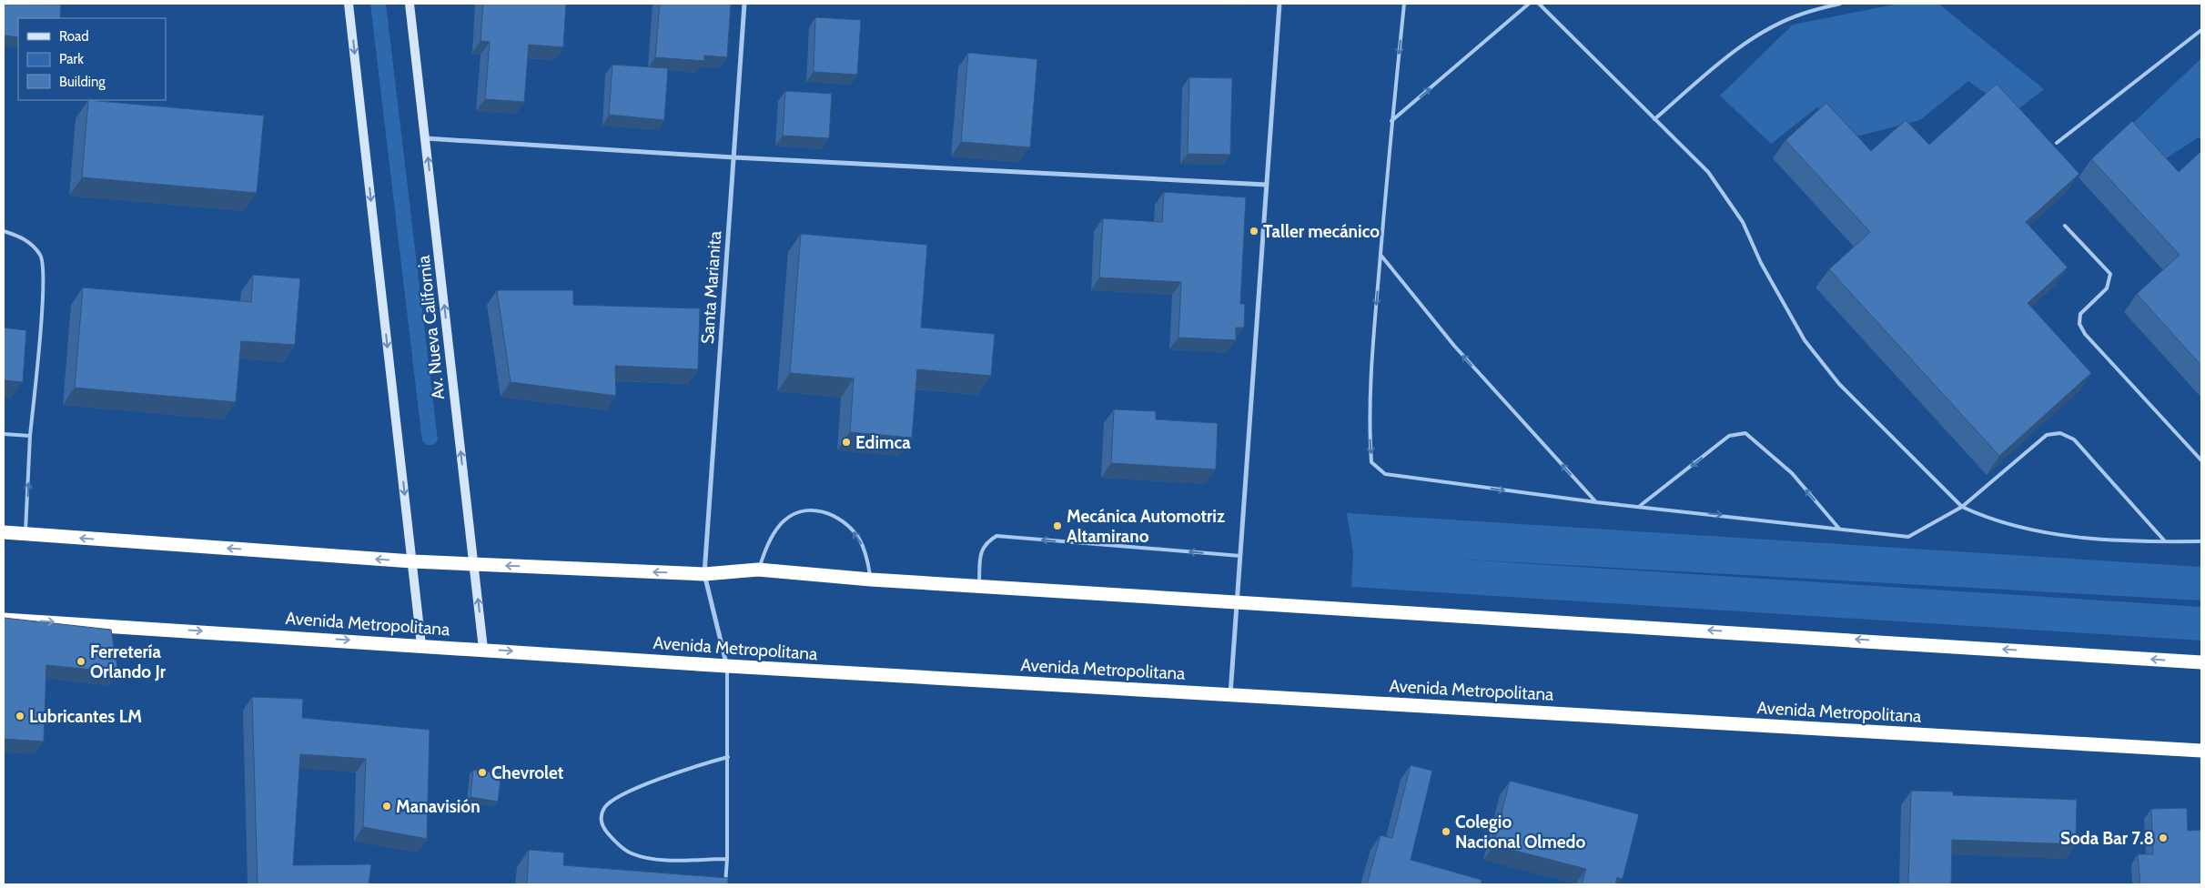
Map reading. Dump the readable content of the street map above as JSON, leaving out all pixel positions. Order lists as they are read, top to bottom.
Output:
{
  "streets": {
    "highway": ["Avenida Metropolitana"],
    "street": ["Santa Marianita", "Av. Nueva California"]
  },
  "crossings": [
    ["Santa Marianita", "Avenida Metropolitana"],
    ["Av. Nueva California", "Avenida Metropolitana"]
  ],
  "places": [
    "Taller mecánico",
    "Edimca",
    "Mecánica Automotriz Altamirano",
    "Ferretería Orlando Jr",
    "Lubricantes LM",
    "Chevrolet",
    "Manavisión",
    "Colegio Nacional Olmedo",
    "Soda Bar 7.8"
  ],
  "legend": ["Road", "Park", "Building"]
}
